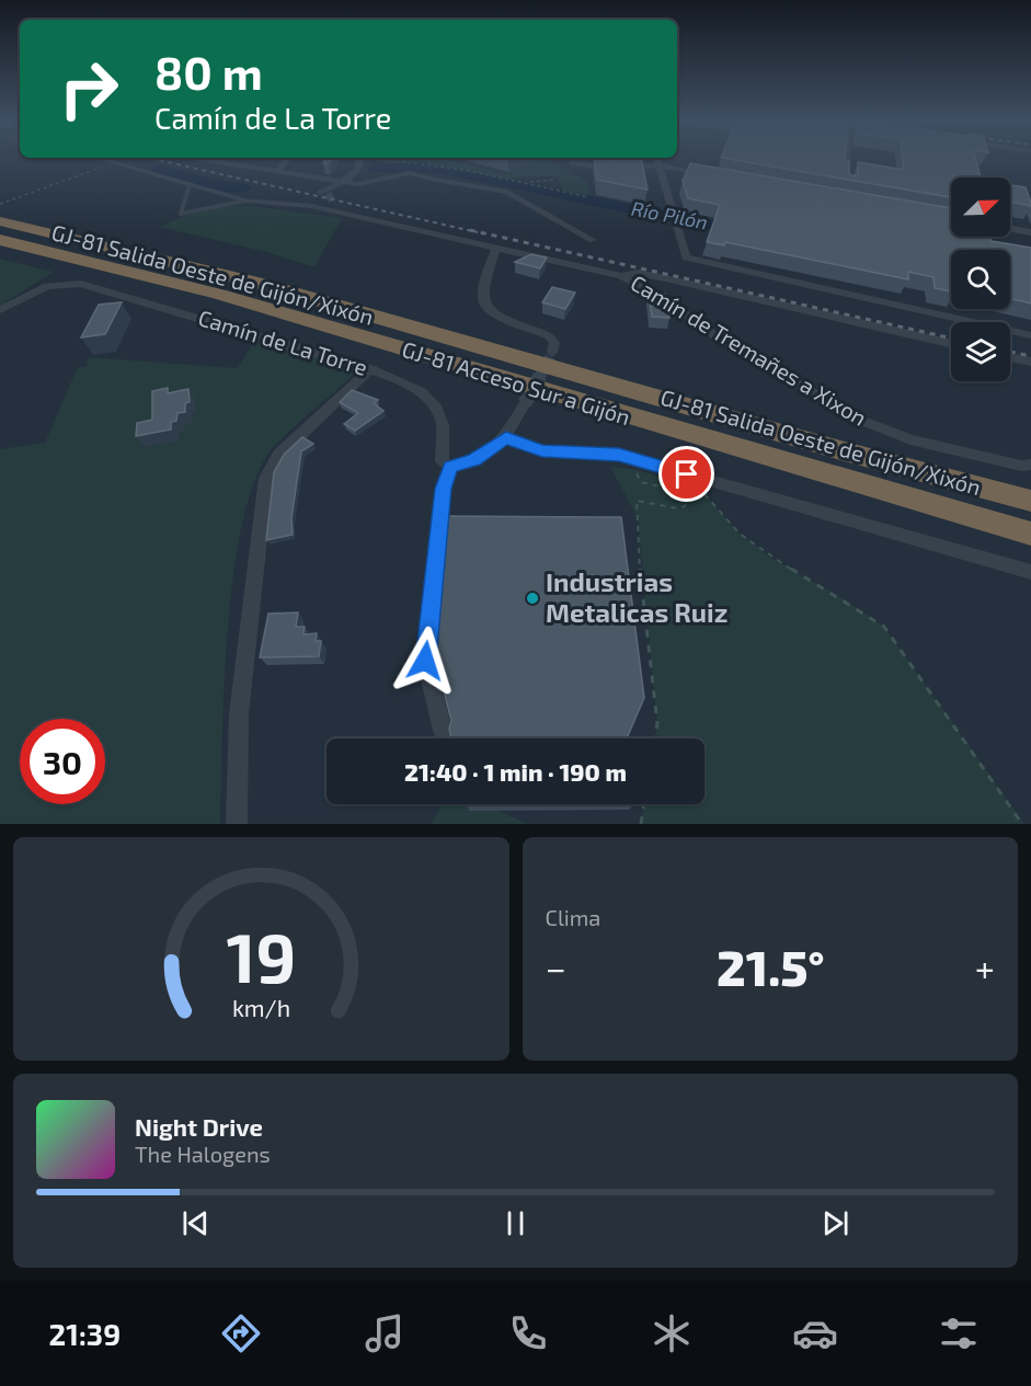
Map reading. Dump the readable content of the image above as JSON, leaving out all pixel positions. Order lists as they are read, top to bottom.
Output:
{
  "streets": {
    "highway": ["GJ-81 Salida Oeste de Gijón/Xixón", "GJ-81 Acceso Sur a Gijón"],
    "street": ["Camín de La Torre", "Camín de Tremañes a Xixon"]
  },
  "water": ["Río Pilón"],
  "places": ["Industrias Metalicas Ruiz"],
  "north": "top right",
  "page": {
    "turn": ["80 m", "Camín de La Torre"],
    "limit": "30",
    "trip": "21:40 · 1 min · 190 m",
    "tile": "Clima",
    "heat": ["−", "21.5°", "+"],
    "song": ["Night Drive", "The Halogens"],
    "tabs": "21:39",
    "gauge": ["19", "km/h"]
  }
}
